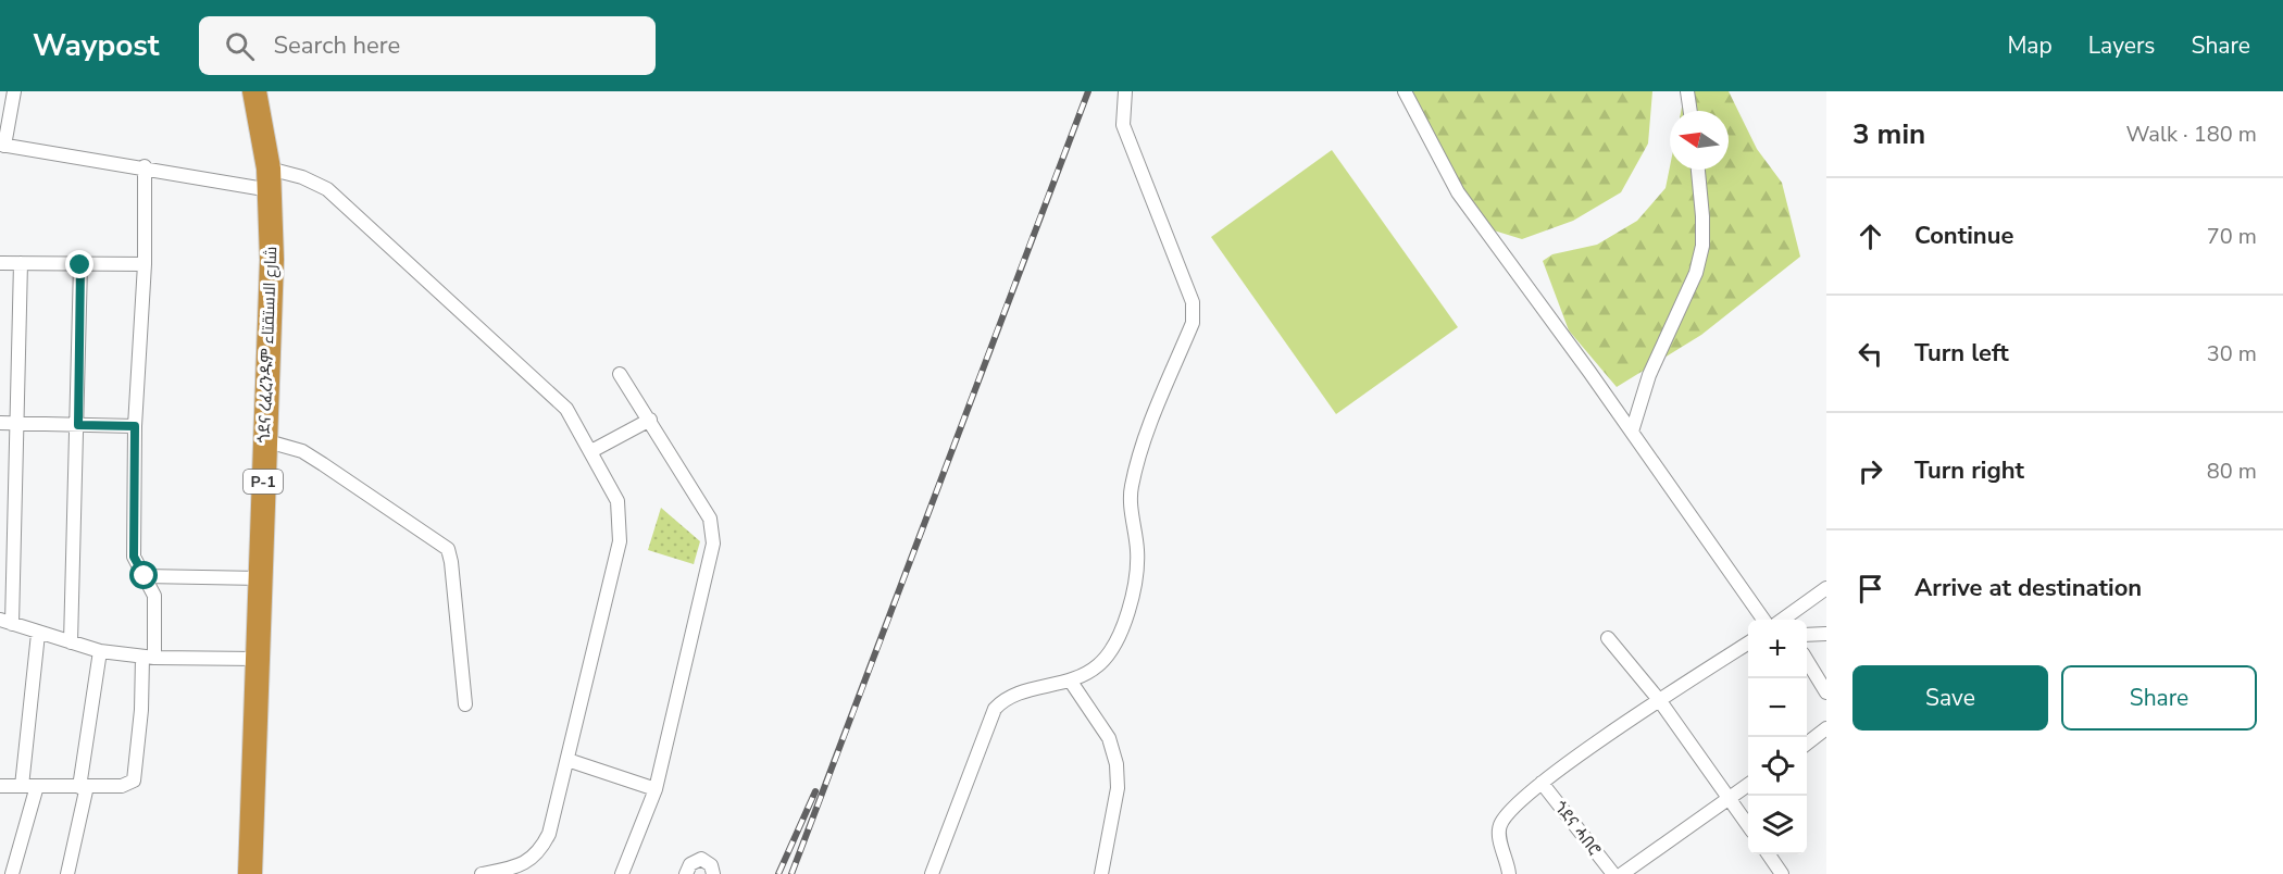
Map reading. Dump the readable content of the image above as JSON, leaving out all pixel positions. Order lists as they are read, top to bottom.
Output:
{
  "streets": {
    "highway": ["ጎደና ረፈረንዱም شارع الاستقتاء", "P-1"],
    "street": ["ጎደና ሓበሮ"]
  },
  "north": "left",
  "page": {
    "header": "Waypost",
    "search": "Search here",
    "nav": ["Map", "Layers", "Share"],
    "heading": ["3 min", "Walk · 180 m"],
    "list": [
      ["Continue", "70 m"],
      ["Turn left", "30 m"],
      ["Turn right", "80 m"],
      "Arrive at destination"
    ],
    "map_buttons": ["+", "−"],
    "buttons": ["Save", "Share"]
  }
}
